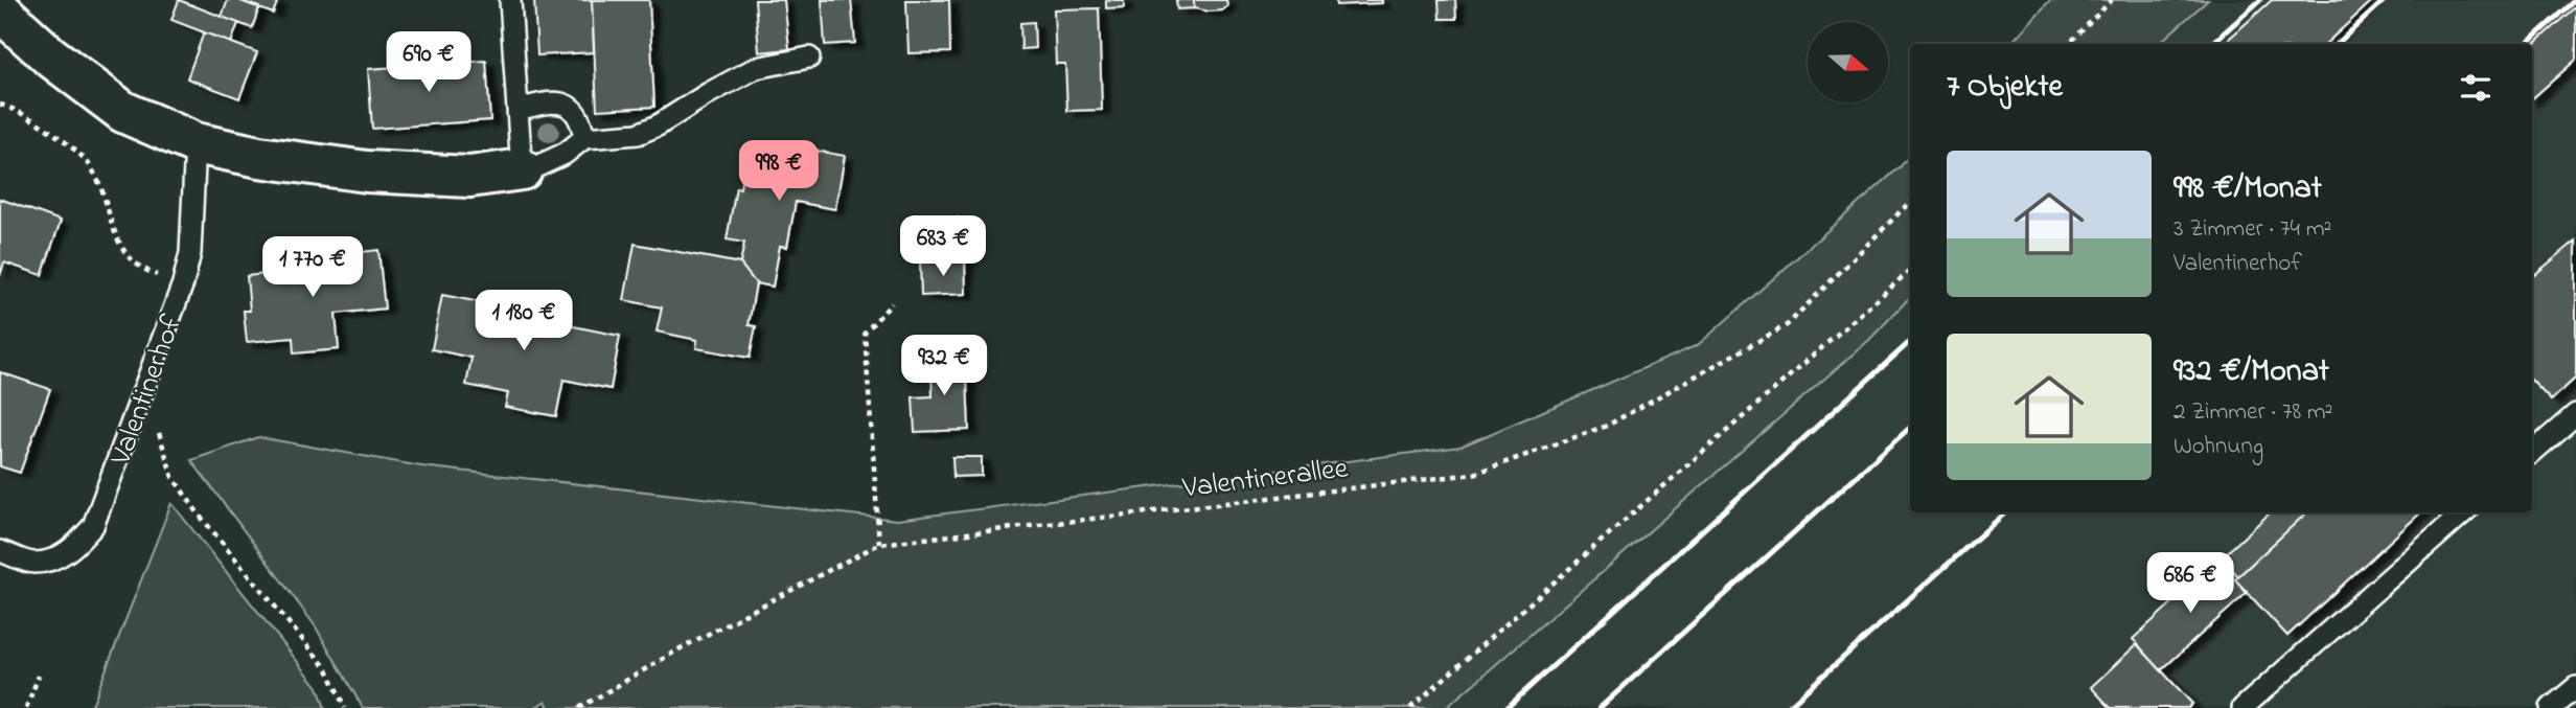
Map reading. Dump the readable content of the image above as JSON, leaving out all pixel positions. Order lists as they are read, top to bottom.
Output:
{
  "streets": {
    "lane": ["Valentinerhof"],
    "path": ["Valentinerallee"]
  },
  "north": "right",
  "page": {
    "price": [
      "690 €",
      "998 €",
      "683 €",
      "1 770 €",
      "1 180 €",
      "932 €",
      "686 €"
    ],
    "heading": "7 Objekte",
    "list": [
      {
        "name": "998 €/Monat",
        "note": "3 Zimmer · 74 m² · Valentinerhof"
      },
      {
        "name": "932 €/Monat",
        "note": "2 Zimmer · 78 m² · Wohnung"
      }
    ]
  }
}
